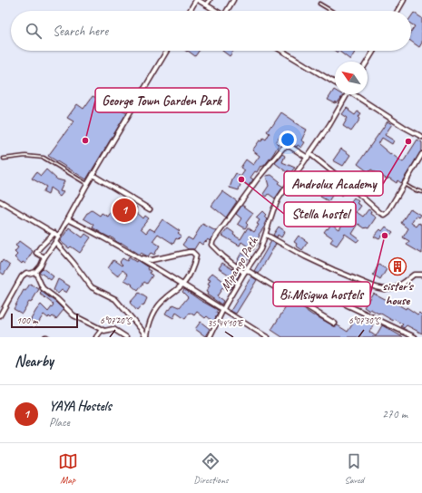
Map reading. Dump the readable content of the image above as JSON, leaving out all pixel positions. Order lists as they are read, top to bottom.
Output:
{
  "streets": {
    "street": ["Mipango Path"]
  },
  "places": {
    "other": [
      "George Town Garden Park",
      "Androlux Academy",
      "Stella hostel",
      "Bi.Msigwa hostels"
    ],
    "building": ["sister's house"]
  },
  "scale_bar": "100 m",
  "north": "top left",
  "page": {
    "search": "Search here",
    "pins": "1",
    "scale": "100 m",
    "heading": "Nearby",
    "list": [
      {
        "mark": "1",
        "name": "YAYA Hostels",
        "note": "Place",
        "value": "270 m"
      }
    ],
    "nav": ["Map", "Directions", "Saved"]
  },
  "coordinates": ["6°07'20\"S", "6°07'30\"S", "35°44'10\"E"]
}
